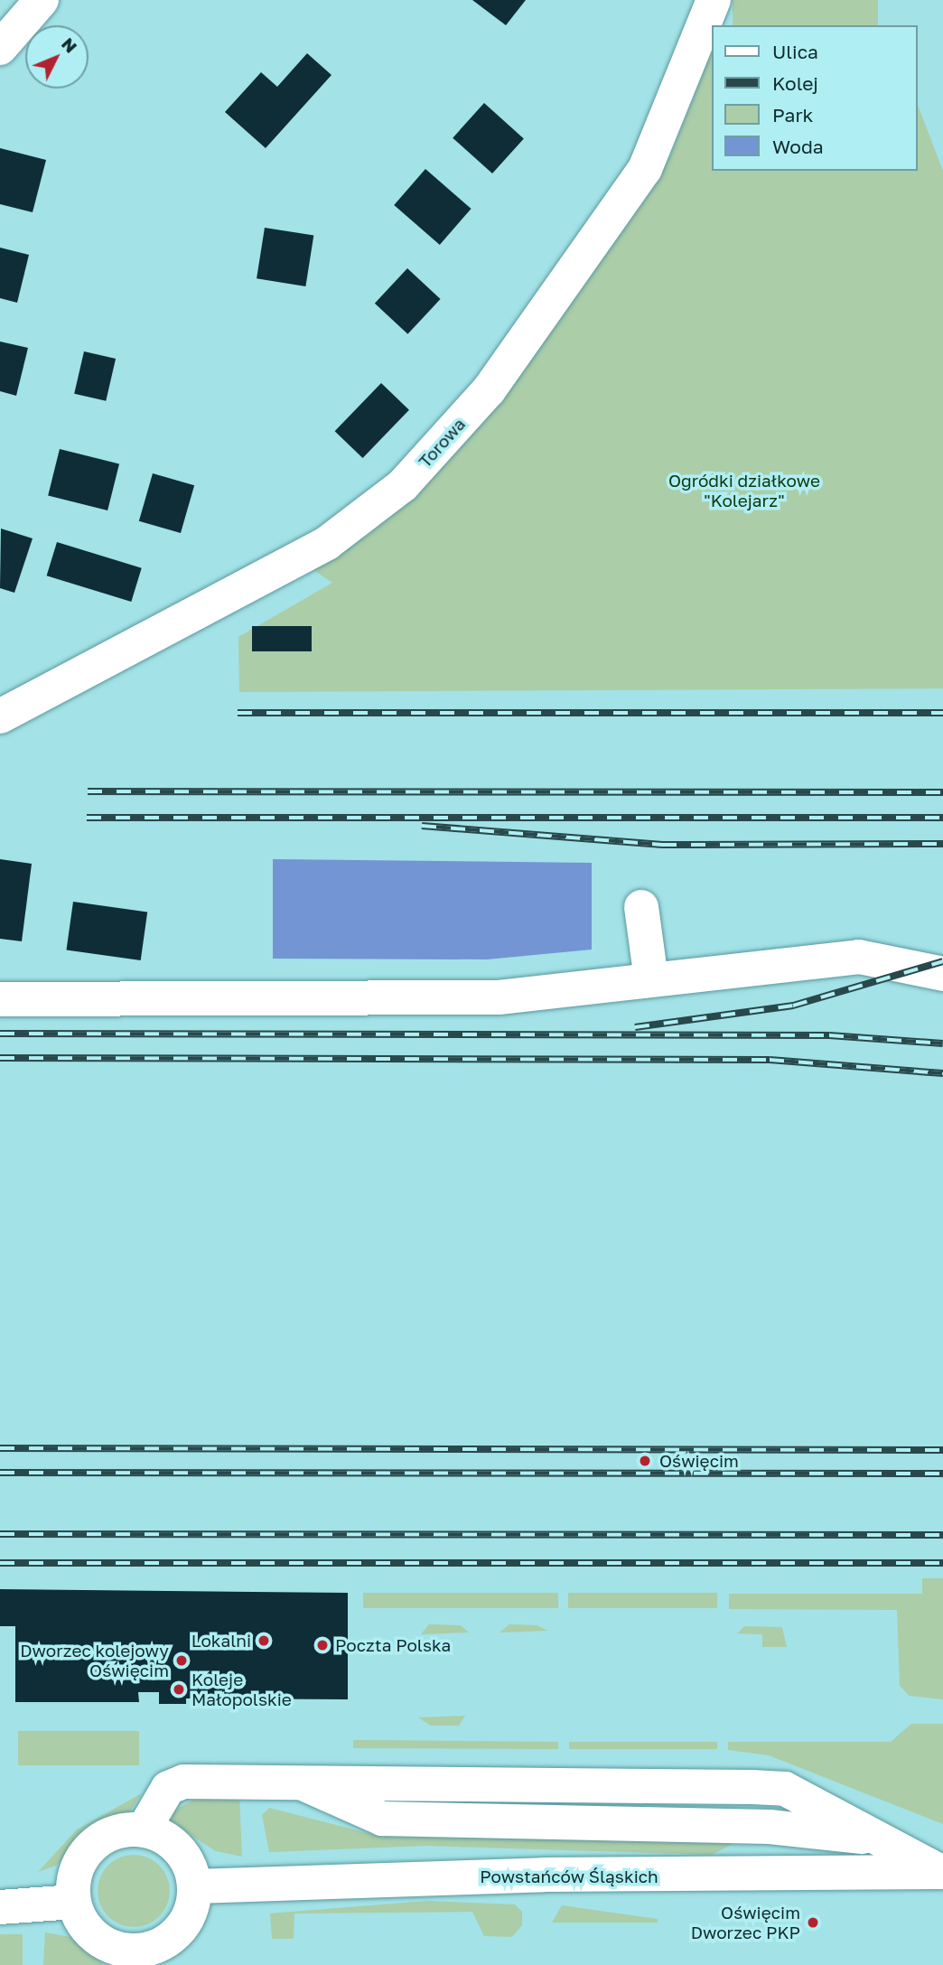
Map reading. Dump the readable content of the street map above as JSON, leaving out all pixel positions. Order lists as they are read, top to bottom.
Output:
{
  "streets": {
    "street": ["Torowa", "Powstańców Śląskich"]
  },
  "parks": ["Ogródki działkowe \"Kolejarz\""],
  "places": [
    "Oświęcim",
    "Lokalni",
    "Poczta Polska",
    "Dworzec kolejowy Oświęcim",
    "Koleje Małopolskie",
    "Oświęcim Dworzec PKP"
  ],
  "legend": [
    "Ulica",
    "Kolej",
    "Park",
    "Woda"
  ],
  "north": "top right"
}
